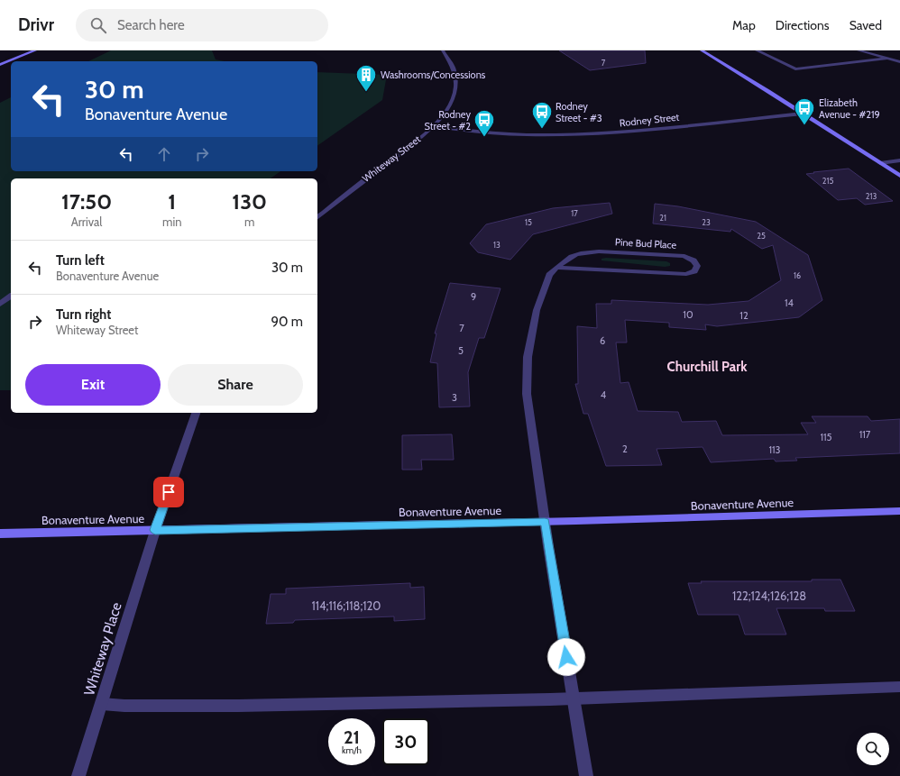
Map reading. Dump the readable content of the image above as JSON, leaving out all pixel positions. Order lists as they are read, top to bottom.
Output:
{
  "streets": {
    "street": [
      "Rodney Street",
      "Whiteway Street",
      "Pine Bud Place",
      "Bonaventure Avenue",
      "Whiteway Place"
    ]
  },
  "crossings": [
    ["Rodney Street", "Whiteway Street"],
    ["Pine Bud Place", "Bonaventure Avenue"],
    ["Bonaventure Avenue", "Whiteway Place"]
  ],
  "districts": ["Churchill Park"],
  "places": {
    "building": ["Washrooms/Concessions"],
    "bus stop": ["Elizabeth Avenue - #219", "Rodney Street - #3", "Rodney Street - #2"]
  },
  "house_numbers": [
    "7",
    "215",
    "213",
    "17",
    "21",
    "15",
    "23",
    "25",
    "13",
    "16",
    "9",
    "14",
    "10",
    "12",
    "7",
    "6",
    "5",
    "4",
    "3",
    "117",
    "115",
    "2",
    "113",
    "122;124;126;128",
    "114;116;118;120"
  ],
  "page": {
    "header": "Drivr",
    "search": "Search here",
    "nav": ["Map", "Directions", "Saved"],
    "turn": ["30 m", "Bonaventure Avenue"],
    "eta": [
      "17:50",
      "Arrival",
      "1",
      "min",
      "130",
      "m"
    ],
    "list": [
      {
        "name": "Turn left",
        "note": "Bonaventure Avenue",
        "value": "30 m"
      },
      {
        "name": "Turn right",
        "note": "Whiteway Street",
        "value": "90 m"
      }
    ],
    "buttons": ["Exit", "Share"],
    "speed": "21 km/h",
    "limit": "30"
  }
}
